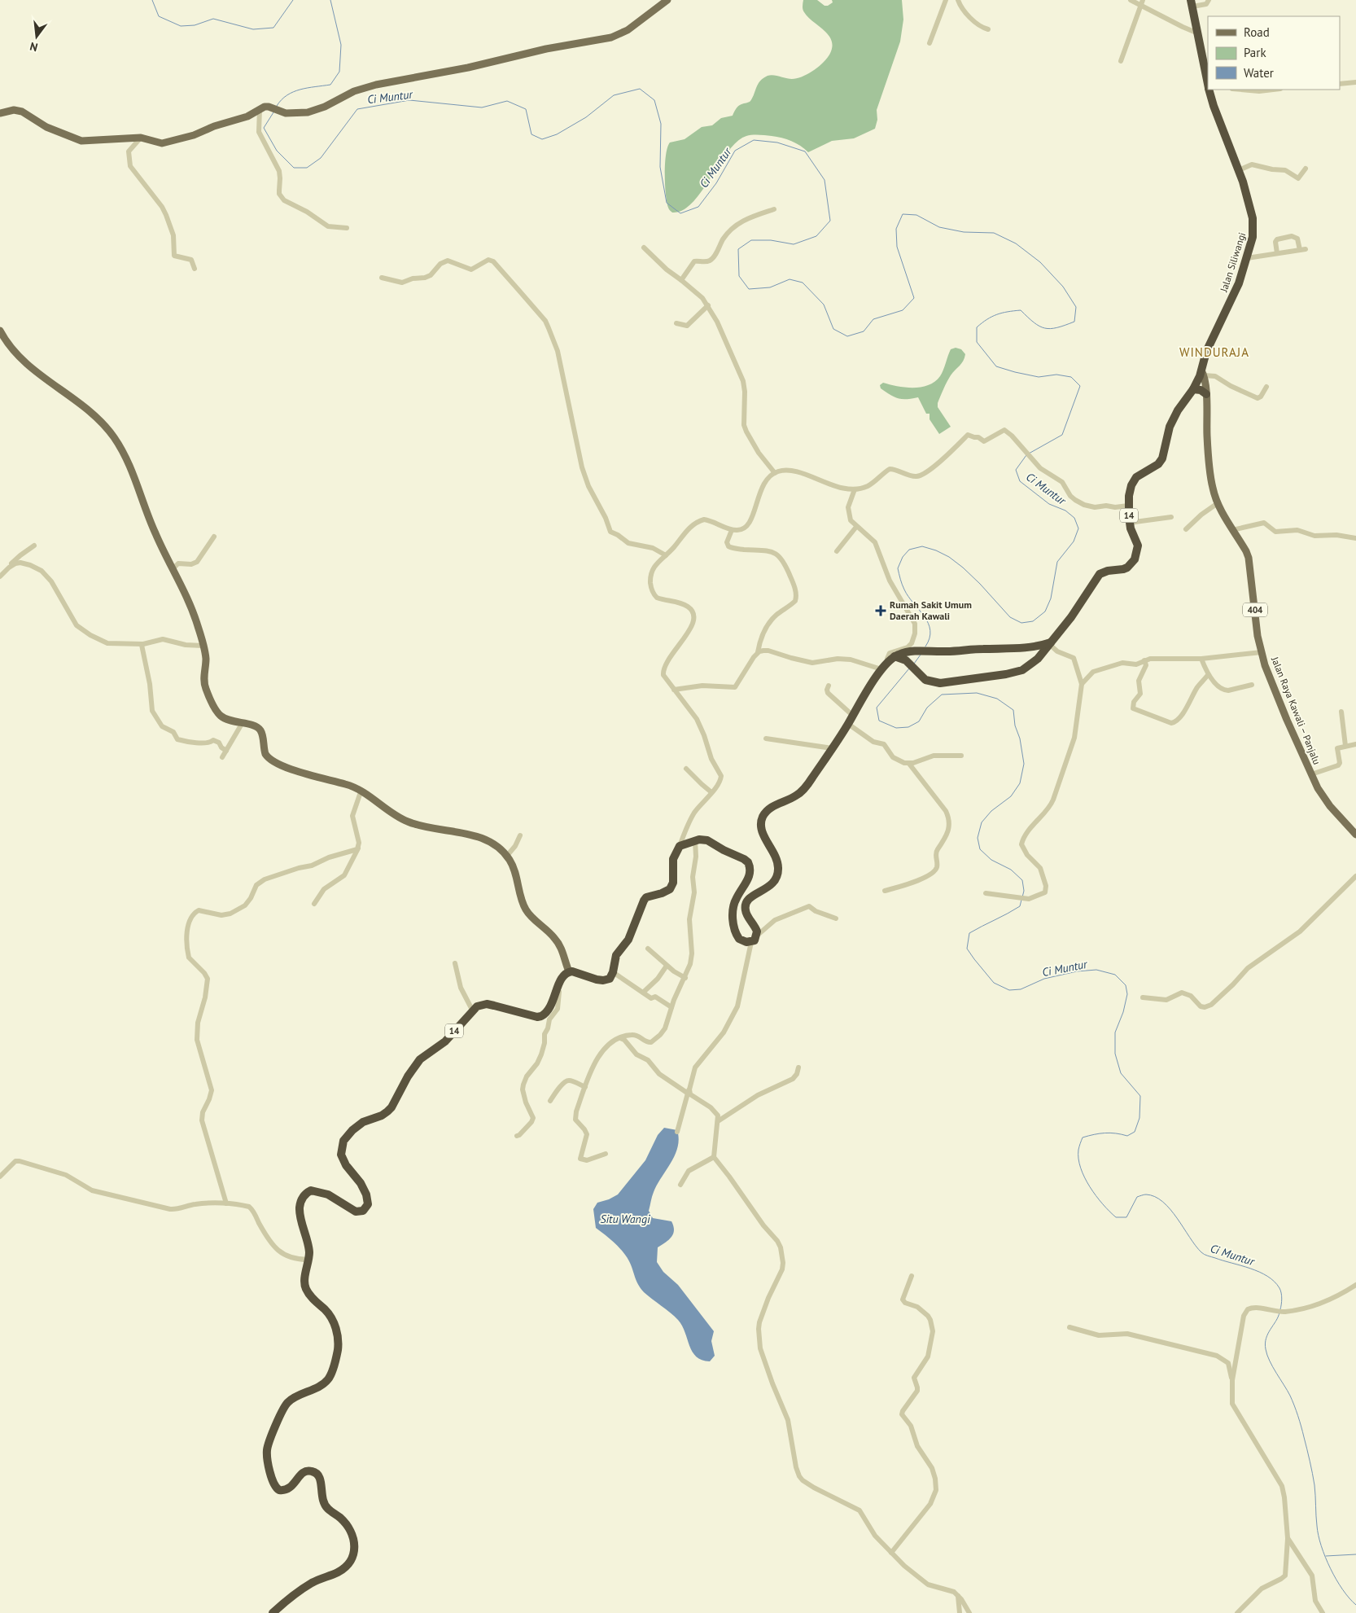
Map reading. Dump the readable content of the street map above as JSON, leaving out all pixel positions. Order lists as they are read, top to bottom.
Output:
{
  "streets": {
    "highway": ["Jalan Siliwangi", "14"],
    "main road": ["404", "Jalan Raya Kawali – Panjalu"]
  },
  "crossings": [
    ["Jalan Siliwangi", "14"],
    ["Jalan Siliwangi", "Jalan Raya Kawali – Panjalu"],
    ["14", "Jalan Raya Kawali – Panjalu"]
  ],
  "districts": ["WINDURAJA"],
  "water": ["Ci Muntur", "Situ Wangi"],
  "places": {
    "health": ["Rumah Sakit Umum Daerah Kawali"]
  },
  "legend": ["Road", "Park", "Water"],
  "north": "bottom"
}
